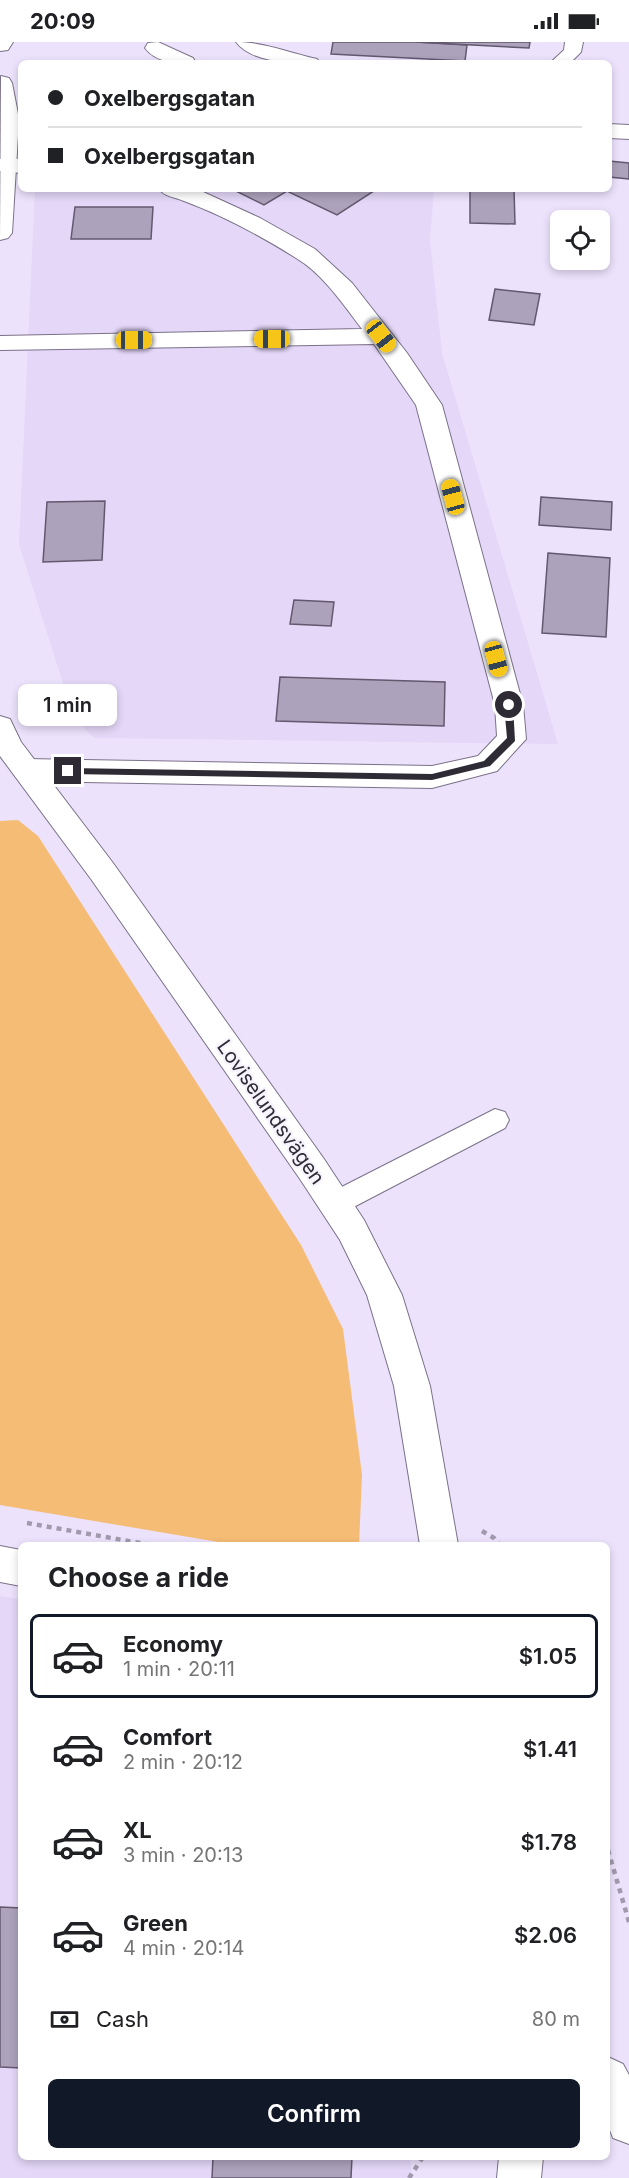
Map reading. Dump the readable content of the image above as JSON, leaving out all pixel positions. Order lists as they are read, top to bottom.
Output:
{
  "streets": {
    "street": ["Loviselundsvägen"]
  },
  "page": {
    "status": "20:09",
    "banner": ["Oxelbergsgatan", "Oxelbergsgatan"],
    "bubble": "1 min",
    "heading": "Choose a ride",
    "list": [
      {
        "name": "Economy",
        "note": "1 min · 20:11",
        "value": "$1.05"
      },
      {
        "name": "Comfort",
        "note": "2 min · 20:12",
        "value": "$1.41"
      },
      {
        "name": "XL",
        "note": "3 min · 20:13",
        "value": "$1.78"
      },
      {
        "name": "Green",
        "note": "4 min · 20:14",
        "value": "$2.06"
      }
    ],
    "pay": ["Cash", "80 m"],
    "buttons": "Confirm"
  }
}
